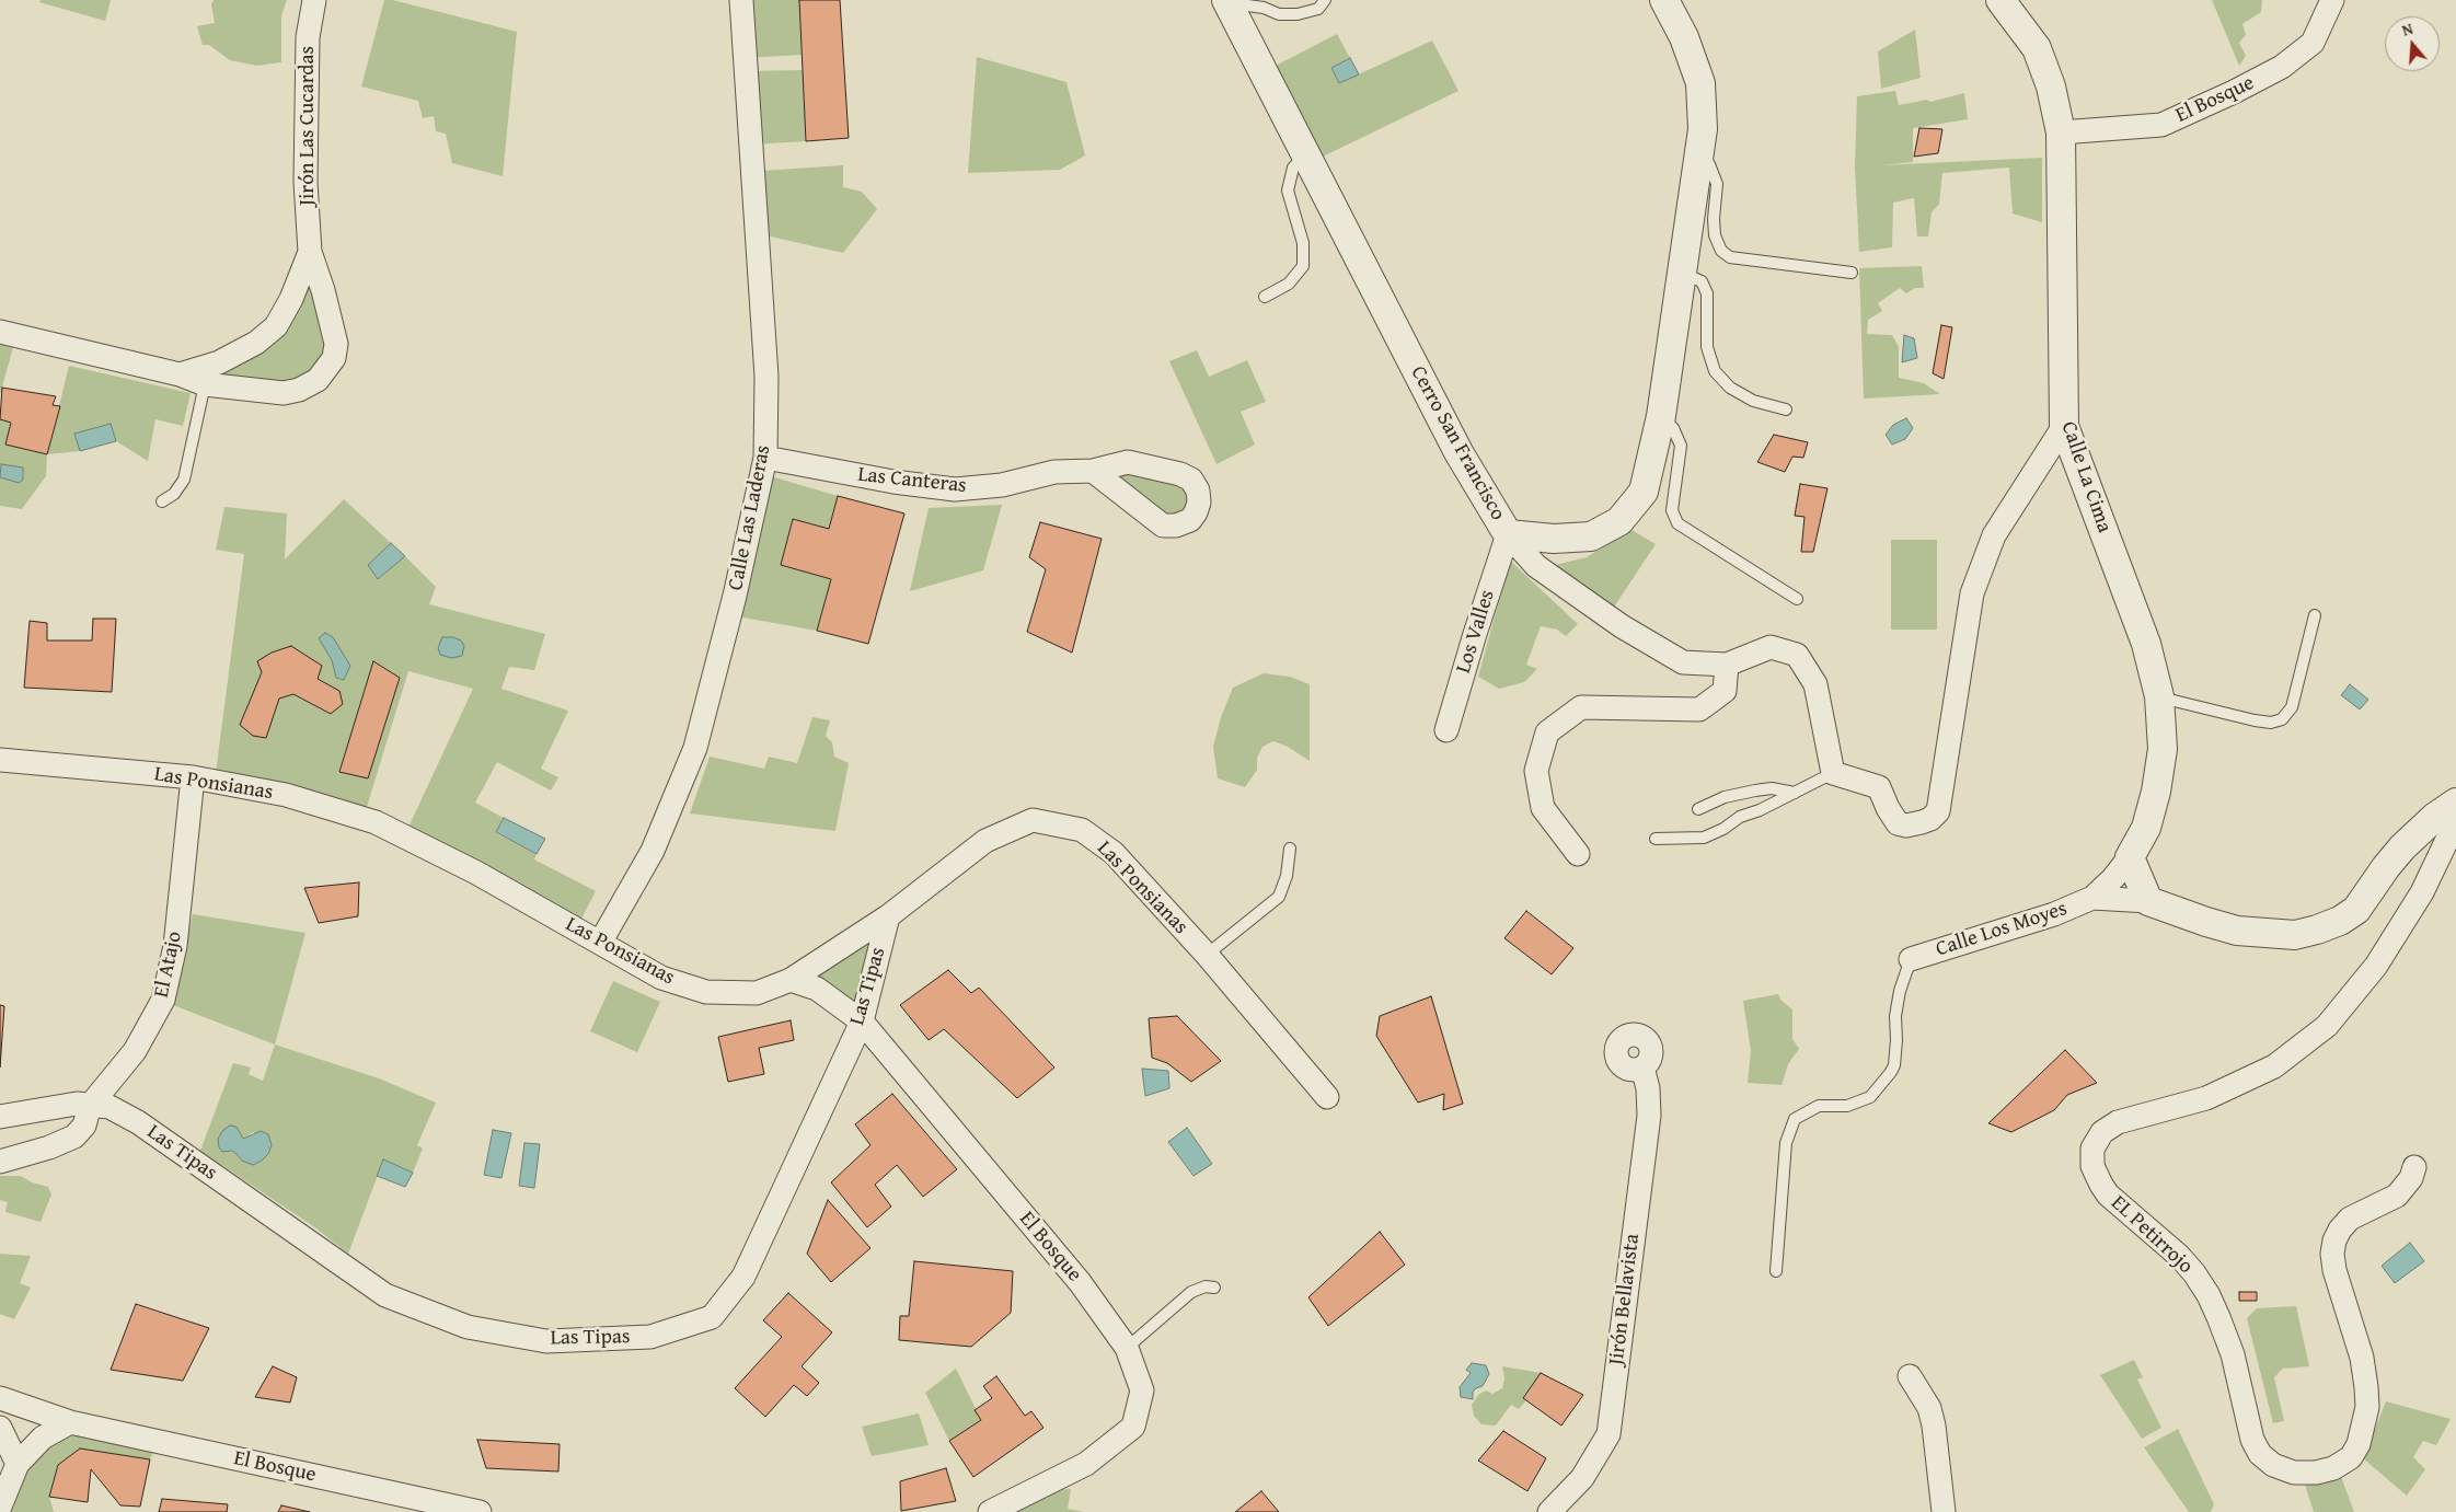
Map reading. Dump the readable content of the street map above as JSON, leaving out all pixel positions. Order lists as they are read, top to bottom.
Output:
{
  "streets": {
    "street": [
      "El Bosque",
      "Jirón Las Cucardas",
      "Cerro San Francisco",
      "Calle La Cima",
      "Las Canteras",
      "Calle Las Laderas",
      "Los Valles",
      "Las Ponsianas",
      "Calle Los Moyes",
      "El Atajo",
      "Las Tipas",
      "EL Petirrojo",
      "Jirón Bellavista"
    ]
  },
  "crossings": [
    ["El Bosque", "Calle La Cima"],
    ["El Bosque", "Las Ponsianas"],
    ["El Bosque", "Las Tipas"],
    ["Cerro San Francisco", "Los Valles"],
    ["Calle La Cima", "Calle Los Moyes"],
    ["Las Canteras", "Calle Las Laderas"],
    ["Calle Las Laderas", "Las Ponsianas"],
    ["Las Ponsianas", "El Atajo"],
    ["Las Ponsianas", "Las Tipas"],
    ["El Atajo", "Las Tipas"]
  ],
  "north": "top"
}
